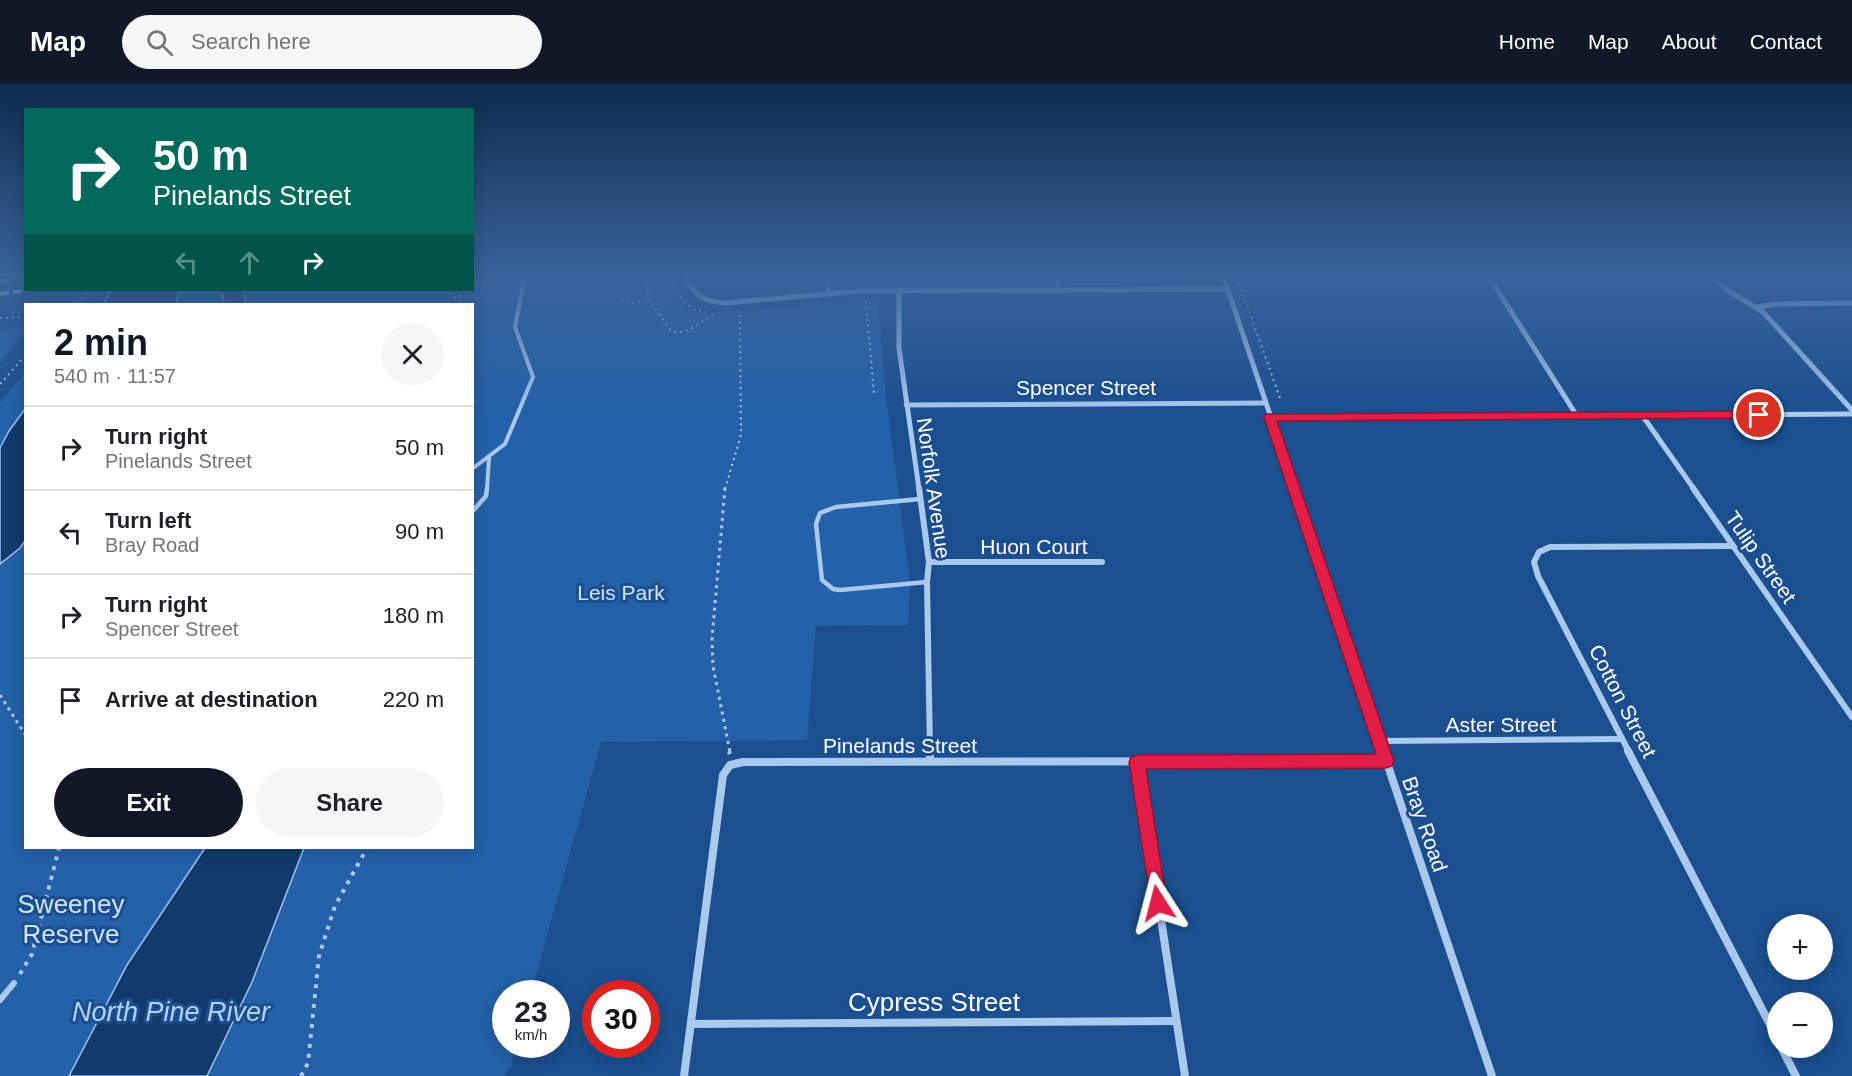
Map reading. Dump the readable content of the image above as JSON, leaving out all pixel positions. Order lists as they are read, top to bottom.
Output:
{
  "streets": {
    "street": [
      "Spencer Street",
      "Norfolk Avenue",
      "Huon Court",
      "Tulip Street",
      "Cotton Street",
      "Aster Street",
      "Pinelands Street",
      "Bray Road",
      "Cypress Street"
    ]
  },
  "crossings": [
    ["Spencer Street", "Norfolk Avenue"],
    ["Spencer Street", "Bray Road"],
    ["Norfolk Avenue", "Huon Court"],
    ["Norfolk Avenue", "Pinelands Street"],
    ["Tulip Street", "Cotton Street"],
    ["Cotton Street", "Aster Street"],
    ["Aster Street", "Bray Road"],
    ["Pinelands Street", "Bray Road"]
  ],
  "water": ["North Pine River"],
  "parks": ["Leis Park", "Sweeney Reserve"],
  "page": {
    "header": "Map",
    "search": "Search here",
    "nav": [
      "Home",
      "Map",
      "About",
      "Contact"
    ],
    "turn": ["50 m", "Pinelands Street"],
    "heading": ["2 min", "540 m · 11:57"],
    "list": [
      {
        "name": "Turn right",
        "note": "Pinelands Street",
        "value": "50 m"
      },
      {
        "name": "Turn left",
        "note": "Bray Road",
        "value": "90 m"
      },
      {
        "name": "Turn right",
        "note": "Spencer Street",
        "value": "180 m"
      },
      {
        "name": "Arrive at destination",
        "value": "220 m"
      }
    ],
    "buttons": ["Exit", "Share"],
    "map_buttons": ["+", "−"],
    "speed": "23 km/h",
    "limit": "30"
  }
}
